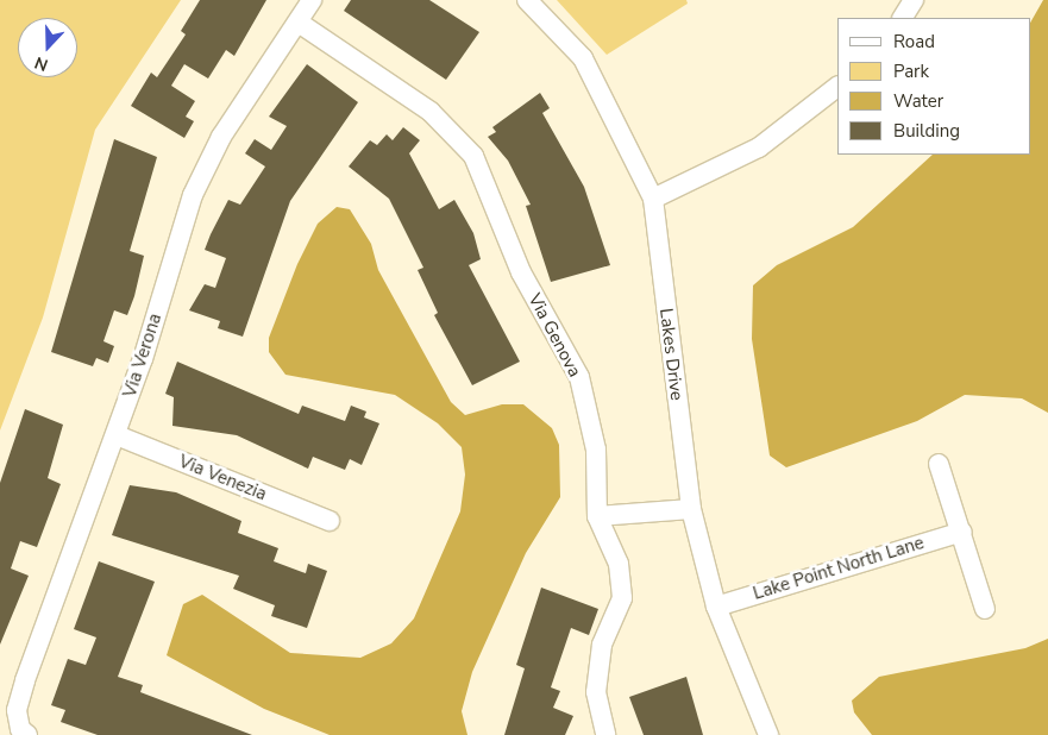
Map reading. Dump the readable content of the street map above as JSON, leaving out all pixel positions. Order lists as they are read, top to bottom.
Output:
{
  "streets": {
    "street": [
      "Via Genova",
      "Lakes Drive",
      "Via Verona",
      "Via Venezia",
      "Lake Point North Lane"
    ]
  },
  "crossings": [
    ["Via Genova", "Via Verona"],
    ["Lakes Drive", "Lake Point North Lane"],
    ["Via Verona", "Via Venezia"]
  ],
  "legend": [
    "Road",
    "Park",
    "Water",
    "Building"
  ],
  "north": "bottom"
}
